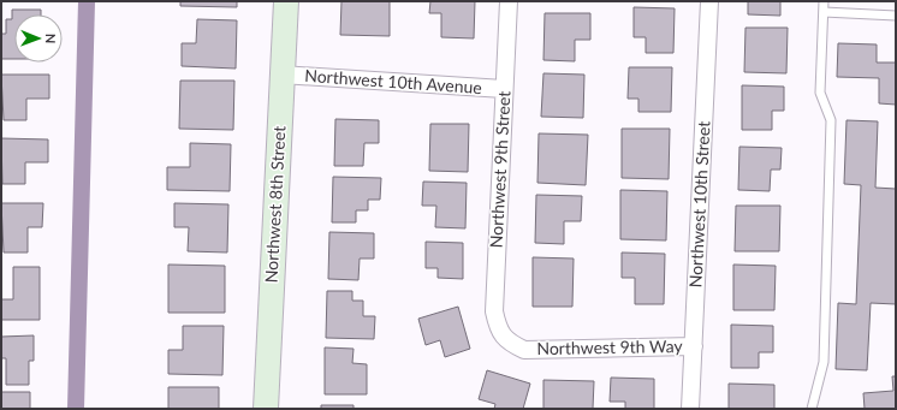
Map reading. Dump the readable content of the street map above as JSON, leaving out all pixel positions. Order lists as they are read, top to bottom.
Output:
{
  "streets": {
    "street": [
      "Northwest 10th Avenue",
      "Northwest 9th Street",
      "Northwest 8th Street",
      "Northwest 10th Street",
      "Northwest 9th Way"
    ]
  },
  "crossings": [
    ["Northwest 10th Avenue", "Northwest 9th Street"],
    ["Northwest 10th Avenue", "Northwest 8th Street"],
    ["Northwest 9th Street", "Northwest 9th Way"],
    ["Northwest 10th Street", "Northwest 9th Way"]
  ],
  "north": "right"
}
